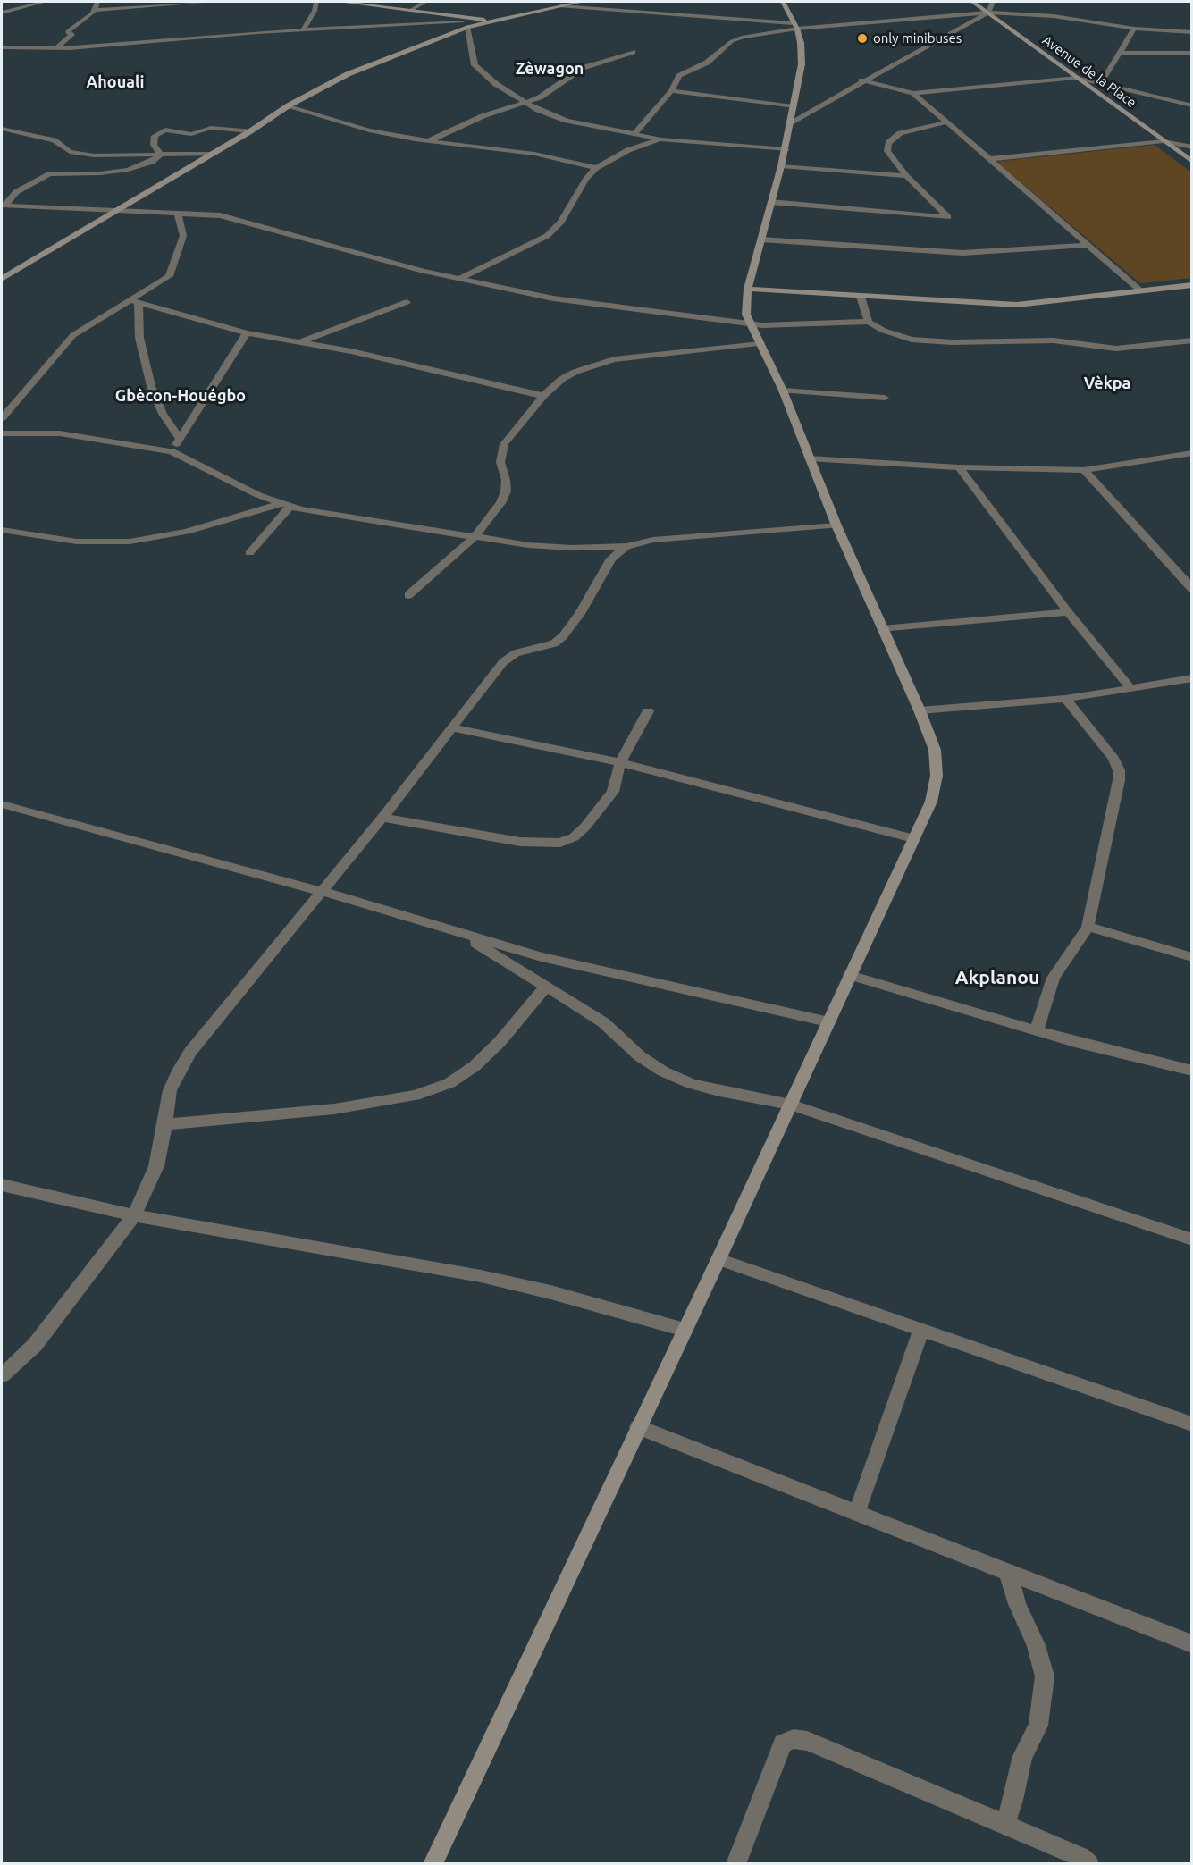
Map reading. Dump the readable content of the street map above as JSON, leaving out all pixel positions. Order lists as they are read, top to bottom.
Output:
{
  "streets": {
    "street": ["Avenue de la Place"]
  },
  "districts": [
    "Zèwagon",
    "Ahouali",
    "Vèkpa",
    "Gbècon-Houégbo",
    "Akplanou"
  ],
  "places": ["only minibuses"]
}
